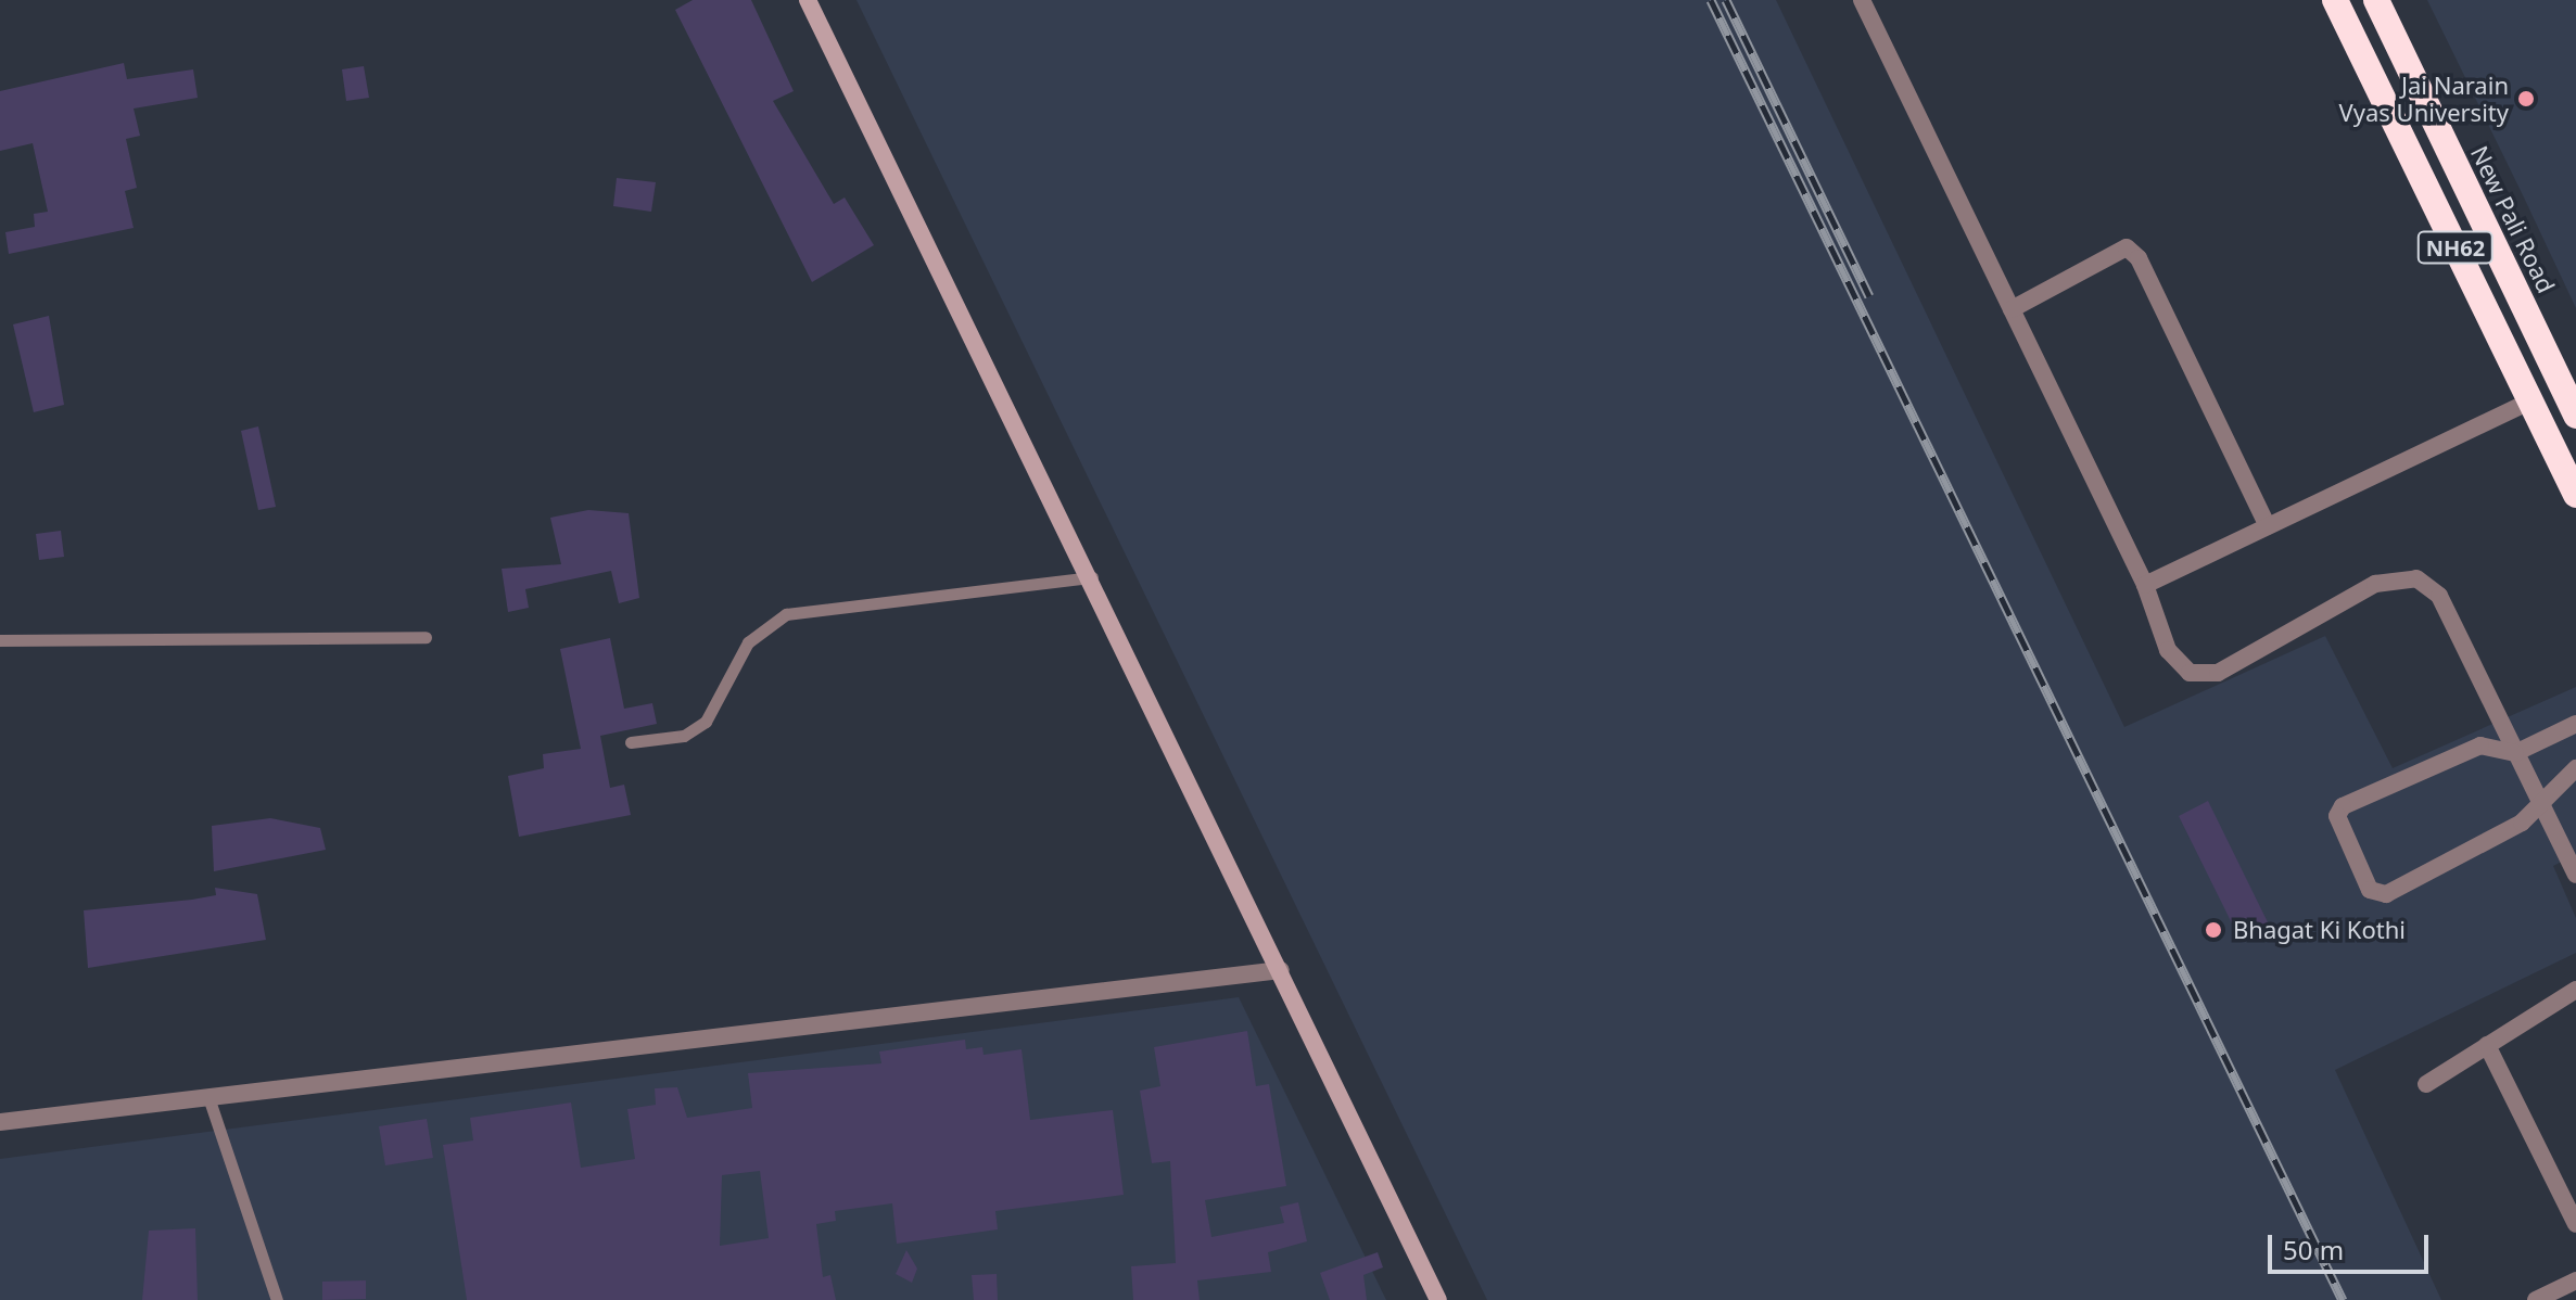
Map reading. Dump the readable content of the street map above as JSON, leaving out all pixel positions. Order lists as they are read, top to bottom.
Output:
{
  "streets": {
    "highway": ["New Pali Road", "NH62"]
  },
  "places": ["Jai Narain Vyas University", "Bhagat Ki Kothi"],
  "scale_bar": "50 m"
}
